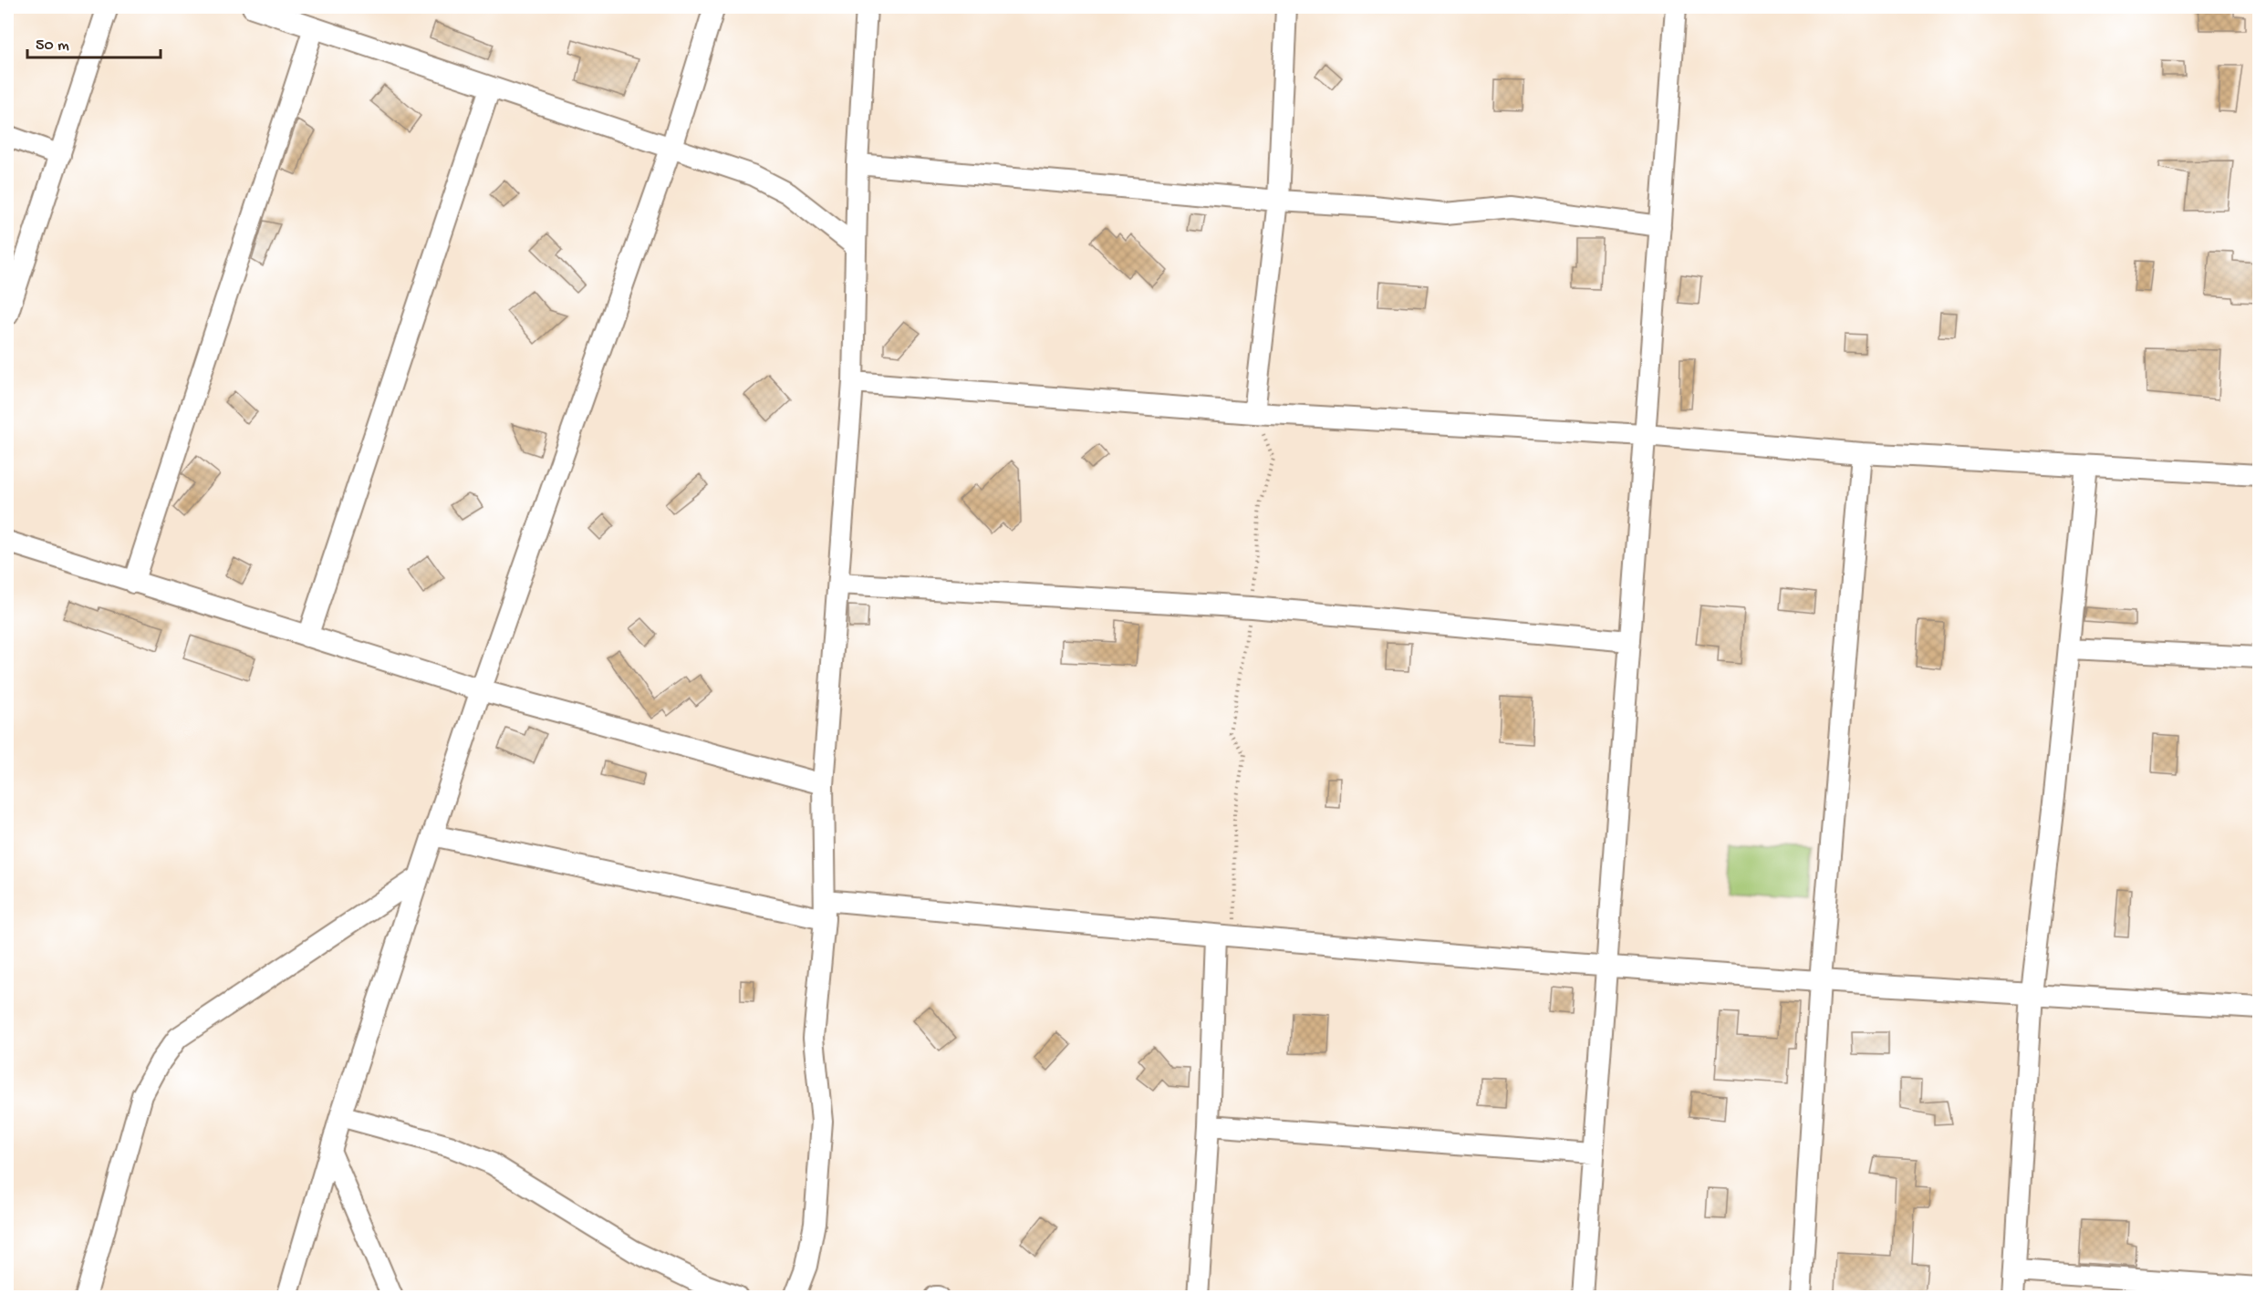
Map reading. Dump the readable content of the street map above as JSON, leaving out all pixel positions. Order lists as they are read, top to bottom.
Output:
{
  "scale_bar": "50 m"
}
